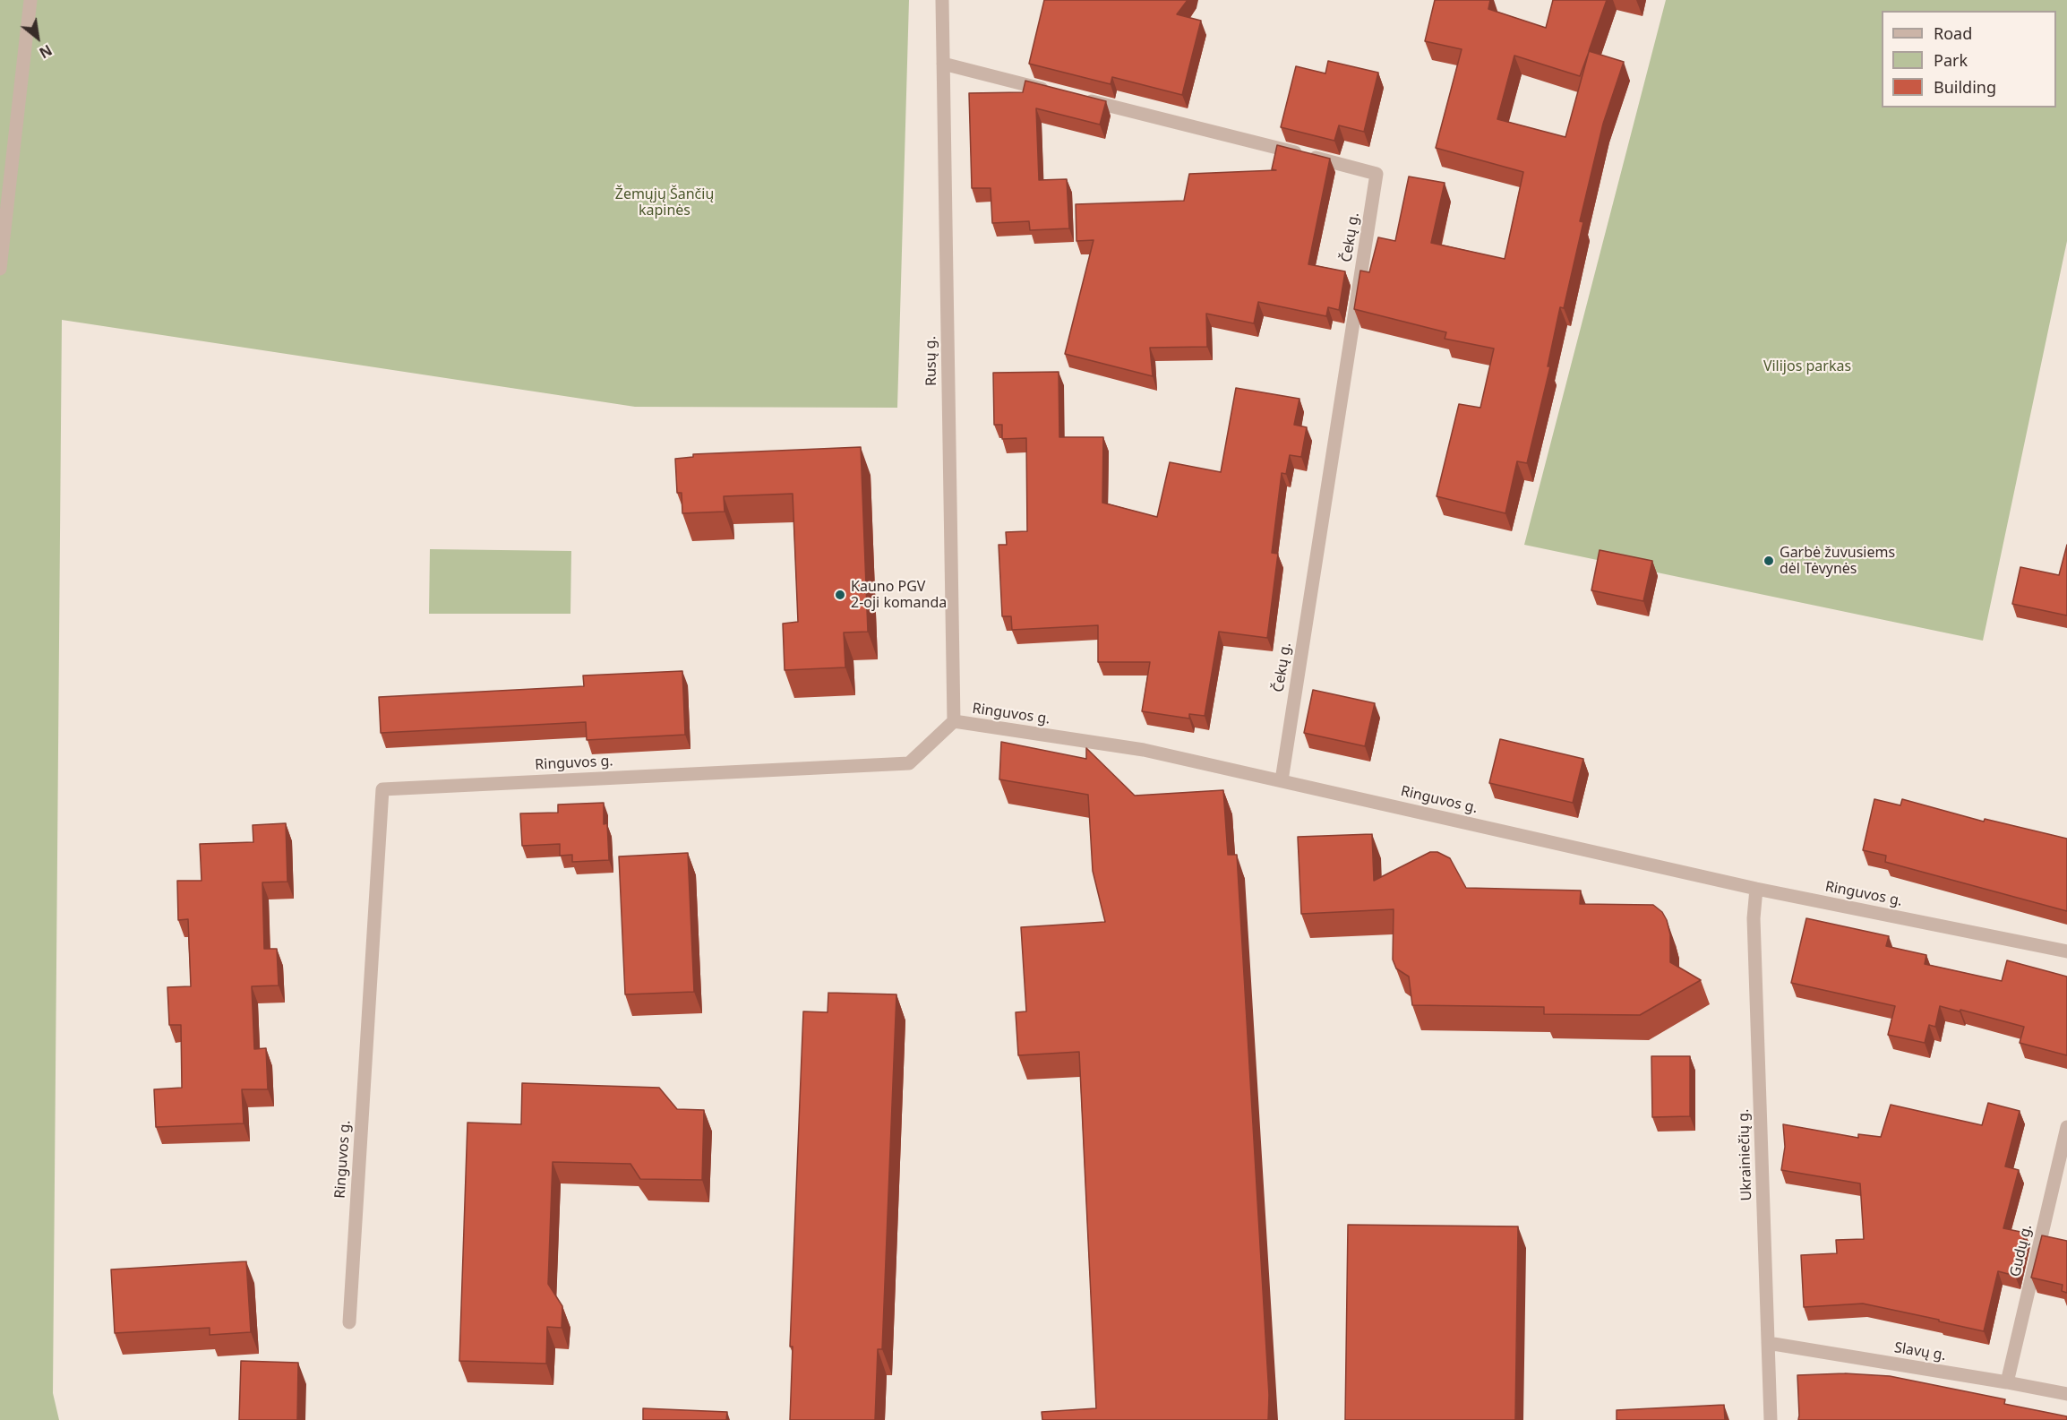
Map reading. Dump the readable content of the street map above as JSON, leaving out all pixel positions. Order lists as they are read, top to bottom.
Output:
{
  "streets": {
    "street": [
      "Čekų g.",
      "Rusų g.",
      "Ringuvos g.",
      "Ukrainiečių g.",
      "Gudų g.",
      "Slavų g."
    ]
  },
  "crossings": [
    ["Čekų g.", "Ringuvos g."],
    ["Rusų g.", "Ringuvos g."],
    ["Ringuvos g.", "Ukrainiečių g."],
    ["Ukrainiečių g.", "Slavų g."],
    ["Gudų g.", "Slavų g."]
  ],
  "parks": ["Žemųjų Šančių kapinės", "Vilijos parkas"],
  "places": ["Garbė žuvusiems dėl Tėvynės", "Kauno PGV 2-oji komanda"],
  "legend": ["Road", "Park", "Building"],
  "north": "bottom right"
}
